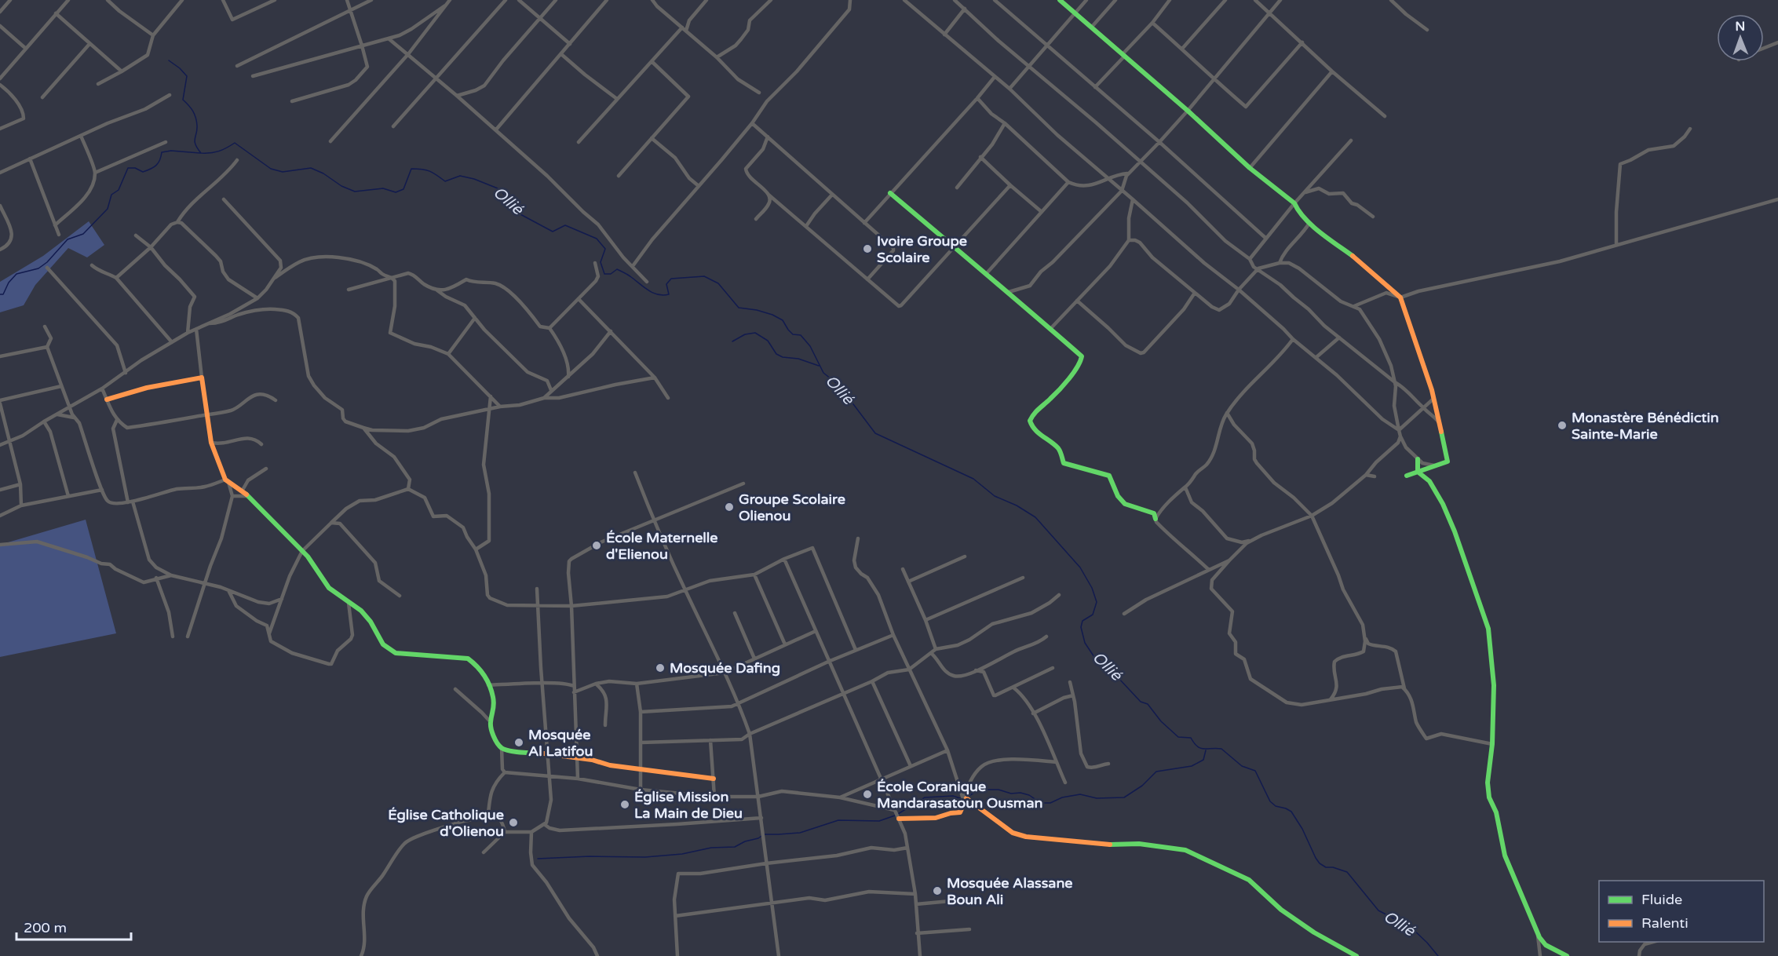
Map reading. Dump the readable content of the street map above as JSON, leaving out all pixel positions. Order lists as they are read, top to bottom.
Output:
{
  "water": ["Ollié"],
  "places": [
    "Ivoire Groupe Scolaire",
    "Monastère Bénédictin Sainte-Marie",
    "Groupe Scolaire Olienou",
    "École Maternelle d'Elienou",
    "Mosquée Dafing",
    "Mosquée Al Latifou",
    "École Coranique Mandarasatoun Ousman",
    "Église Mission La Main de Dieu",
    "Église Catholique d'Olienou",
    "Mosquée Alassane Boun Ali"
  ],
  "legend": ["Fluide", "Ralenti"],
  "scale_bar": "200 m",
  "north": "top"
}
